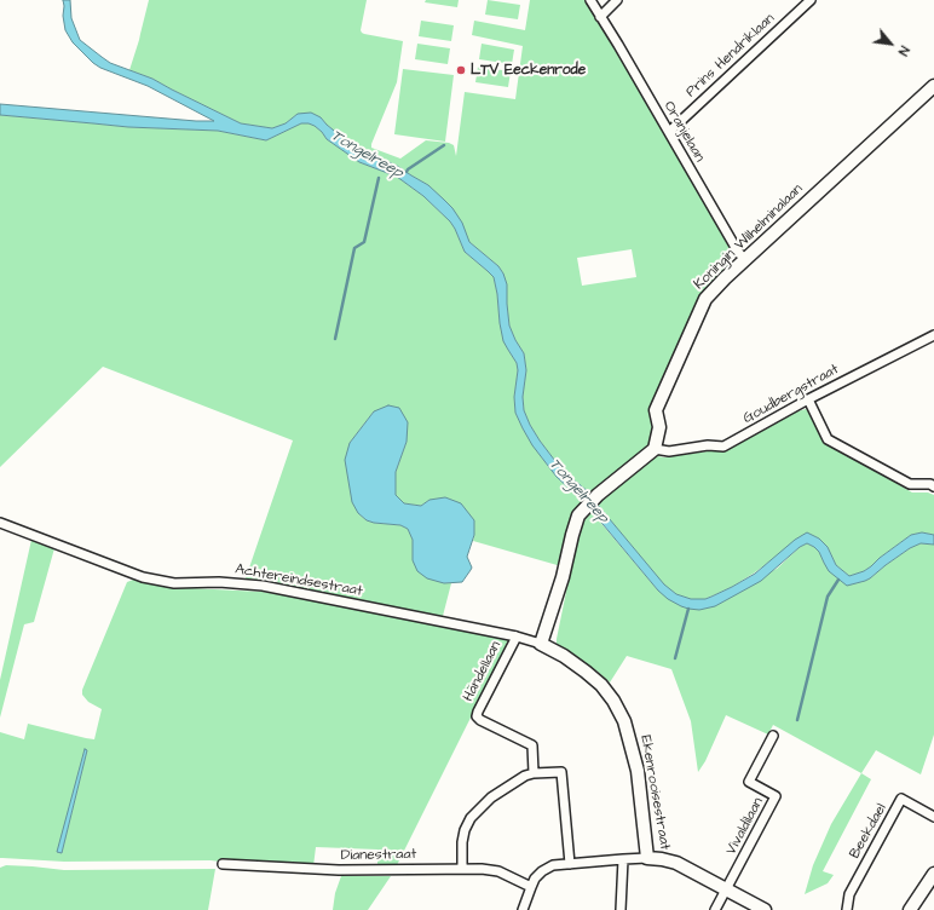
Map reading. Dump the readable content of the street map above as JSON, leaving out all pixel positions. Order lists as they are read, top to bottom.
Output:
{
  "streets": {
    "street": [
      "Prins Hendriklaan",
      "Oranjelaan",
      "Koningin Wilhelminalaan",
      "Goudbergstraat",
      "Achtereindsestraat",
      "Händellaan",
      "Ekenrooisestraat",
      "Vivaldilaan",
      "Beekdael",
      "Dianestraat"
    ]
  },
  "crossings": [
    ["Prins Hendriklaan", "Oranjelaan"],
    ["Oranjelaan", "Koningin Wilhelminalaan"],
    ["Koningin Wilhelminalaan", "Goudbergstraat"],
    ["Achtereindsestraat", "Händellaan"],
    ["Achtereindsestraat", "Ekenrooisestraat"],
    ["Ekenrooisestraat", "Vivaldilaan"]
  ],
  "water": ["Tongelreep"],
  "places": ["LTV Eeckenrode"],
  "north": "bottom right"
}
